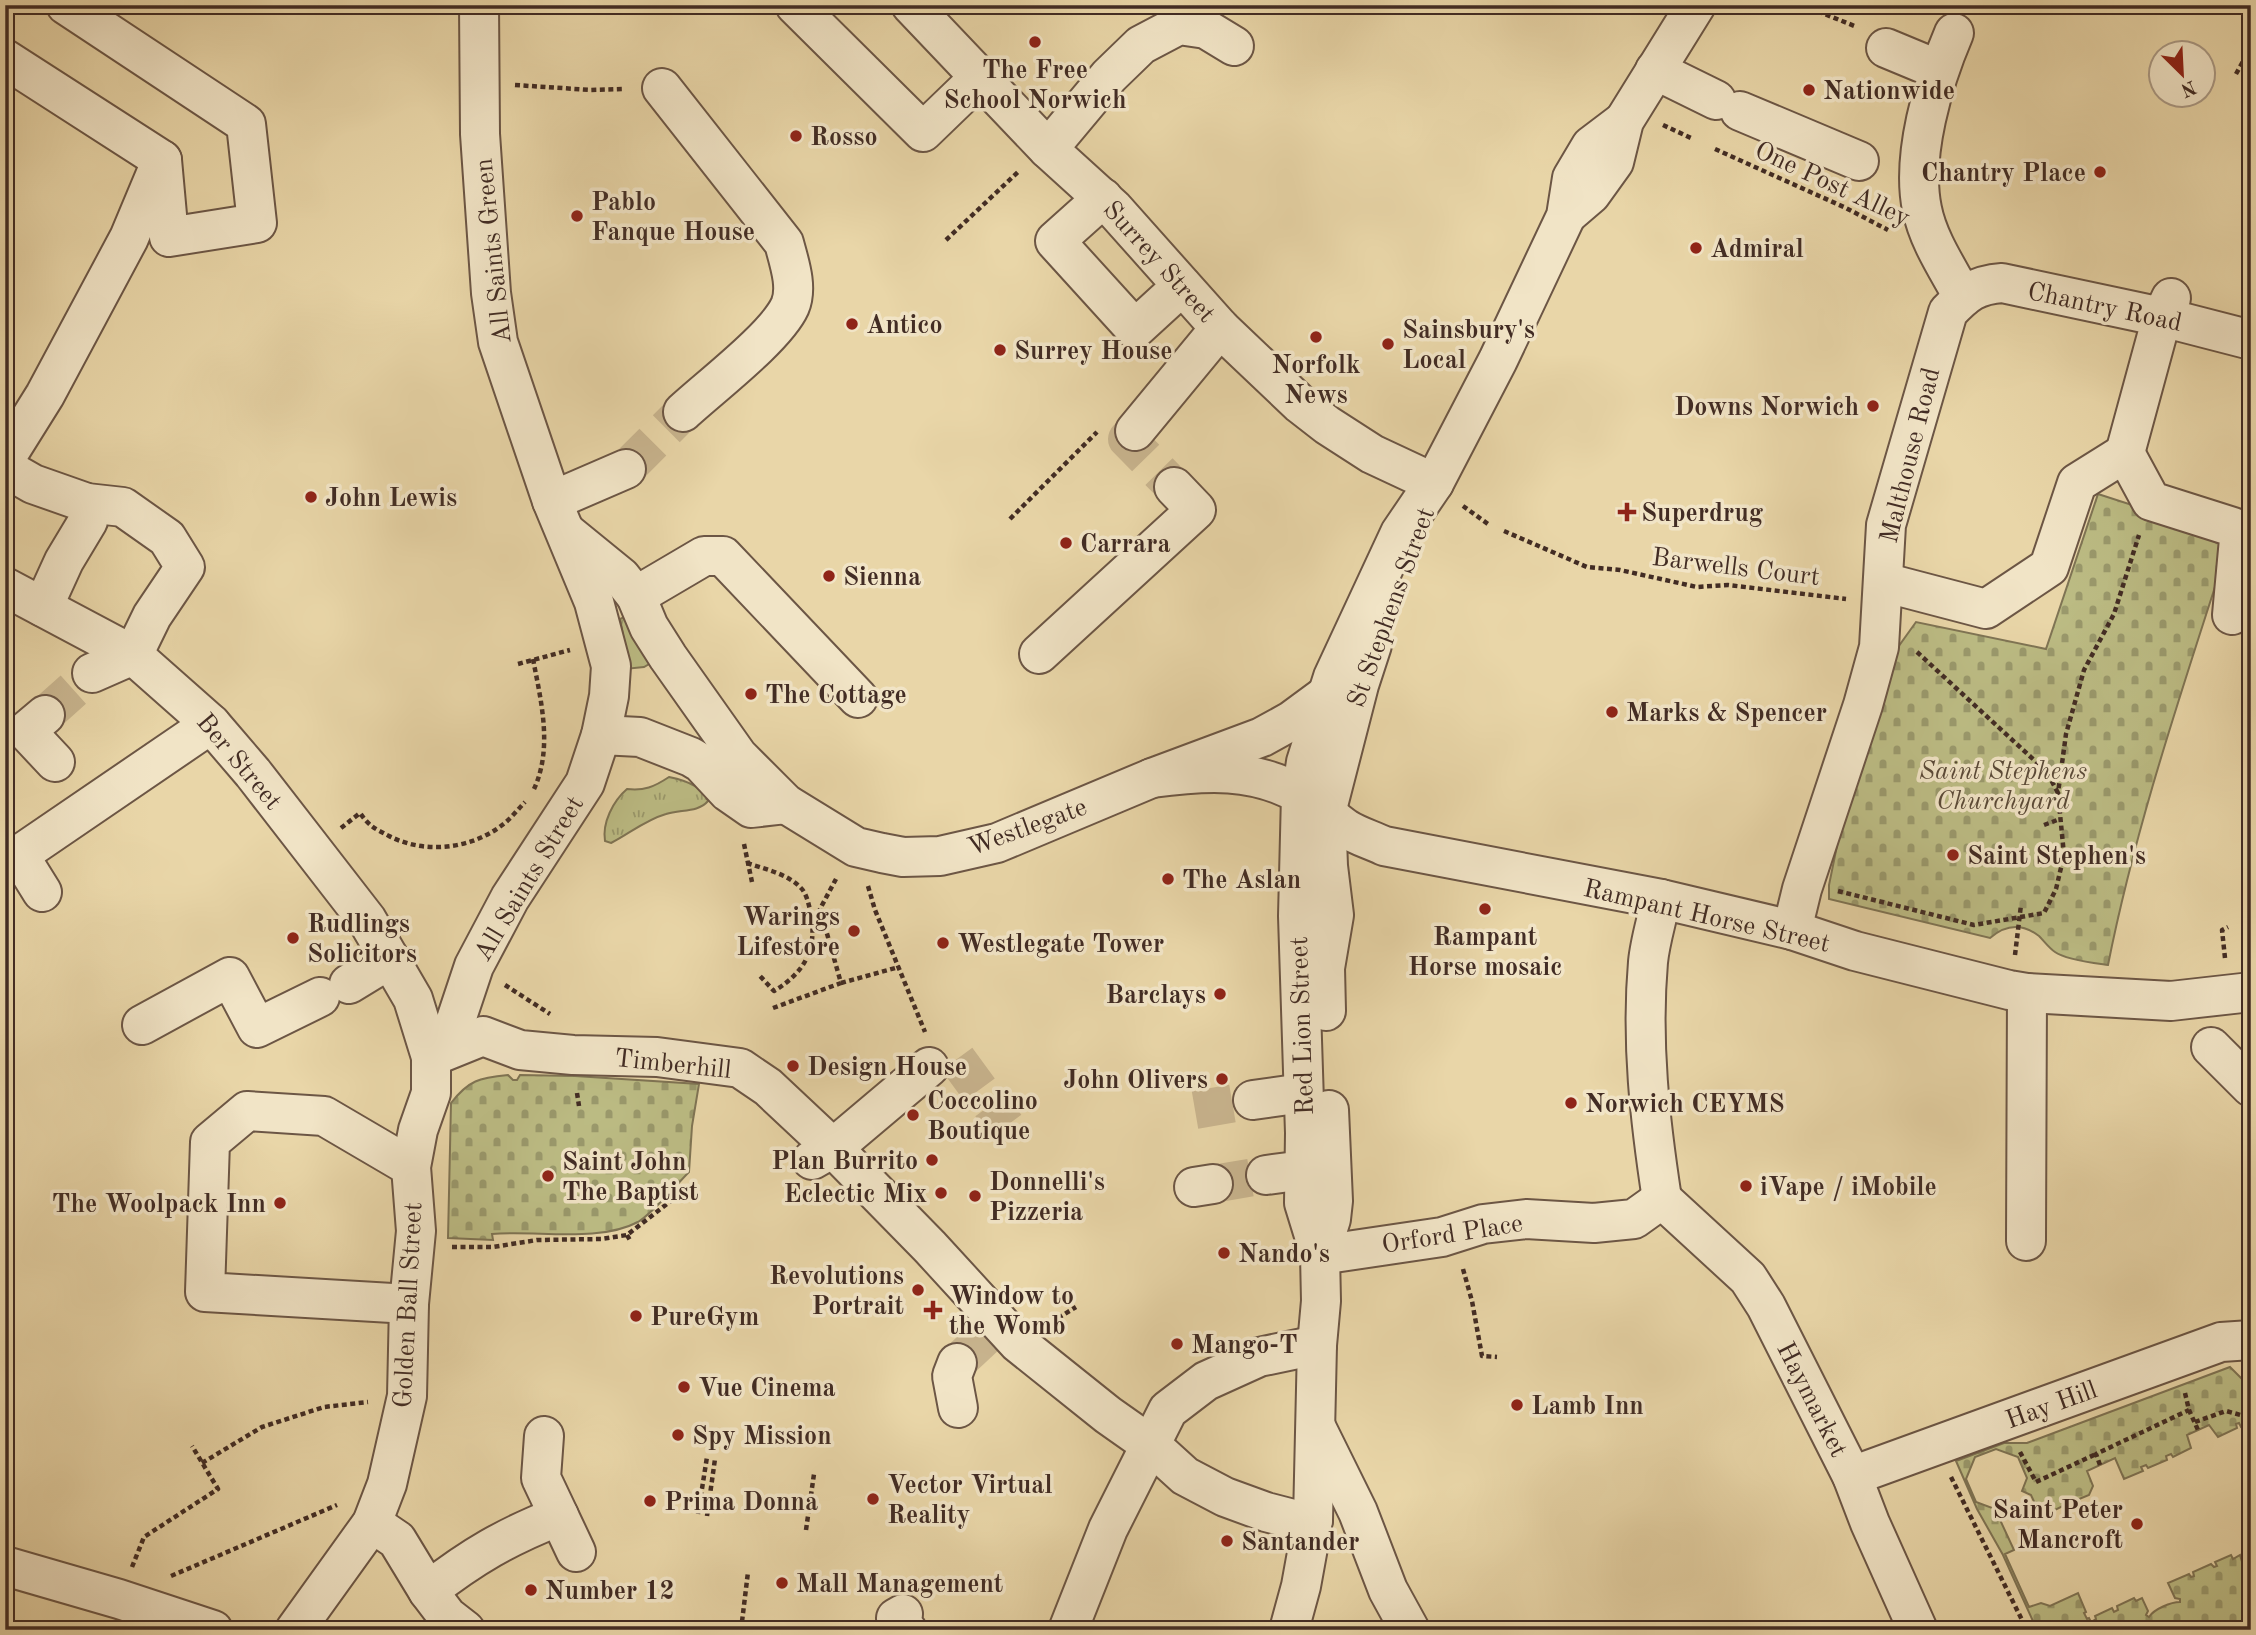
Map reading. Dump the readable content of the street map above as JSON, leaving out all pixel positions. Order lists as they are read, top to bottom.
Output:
{
  "streets": {
    "street": [
      "All Saints Green",
      "Surrey Street",
      "Chantry Road",
      "Malthouse Road",
      "St Stephens Street",
      "Ber Street",
      "Westlegate",
      "All Saints Street",
      "Rampant Horse Street",
      "Red Lion Street",
      "Timberhill",
      "Orford Place",
      "Golden Ball Street",
      "Haymarket",
      "Hay Hill"
    ],
    "path": ["One Post Alley", "Barwells Court"]
  },
  "crossings": [
    ["All Saints Green", "All Saints Street"],
    ["Surrey Street", "St Stephens Street"],
    ["Chantry Road", "Malthouse Road"],
    ["Malthouse Road", "Barwells Court"],
    ["Malthouse Road", "Rampant Horse Street"],
    ["St Stephens Street", "Westlegate"],
    ["St Stephens Street", "Rampant Horse Street"],
    ["St Stephens Street", "Red Lion Street"],
    ["Ber Street", "Golden Ball Street"],
    ["Westlegate", "Rampant Horse Street"],
    ["Westlegate", "Red Lion Street"],
    ["All Saints Street", "Timberhill"],
    ["All Saints Street", "Golden Ball Street"],
    ["Rampant Horse Street", "Red Lion Street"],
    ["Red Lion Street", "Timberhill"],
    ["Red Lion Street", "Orford Place"],
    ["Timberhill", "Golden Ball Street"],
    ["Orford Place", "Haymarket"],
    ["Haymarket", "Hay Hill"]
  ],
  "parks": ["Saint Stephens Churchyard"],
  "places": {
    "other": [
      "The Free School Norwich",
      "Nationwide",
      "Rosso",
      "Chantry Place",
      "Pablo Fanque House",
      "Admiral",
      "Antico",
      "Norfolk News",
      "Sainsbury's Local",
      "Surrey House",
      "Downs Norwich",
      "John Lewis",
      "Carrara",
      "Sienna",
      "The Cottage",
      "Marks & Spencer",
      "Saint Stephen's",
      "The Aslan",
      "Rampant Horse mosaic",
      "Warings Lifestore",
      "Rudlings Solicitors",
      "Westlegate Tower",
      "Barclays",
      "Design House",
      "John Olivers",
      "Norwich CEYMS",
      "Coccolino Boutique",
      "Plan Burrito",
      "Saint John The Baptist",
      "iVape / iMobile",
      "Eclectic Mix",
      "Donnelli's Pizzeria",
      "The Woolpack Inn",
      "Nando's",
      "Revolutions Portrait",
      "PureGym",
      "Mango-T",
      "Vue Cinema",
      "Lamb Inn",
      "Spy Mission",
      "Vector Virtual Reality",
      "Prima Donna",
      "Saint Peter Mancroft",
      "Santander",
      "Mall Management",
      "Number 12"
    ],
    "health": ["Superdrug", "Window to the Womb"]
  },
  "north": "bottom right"
}
